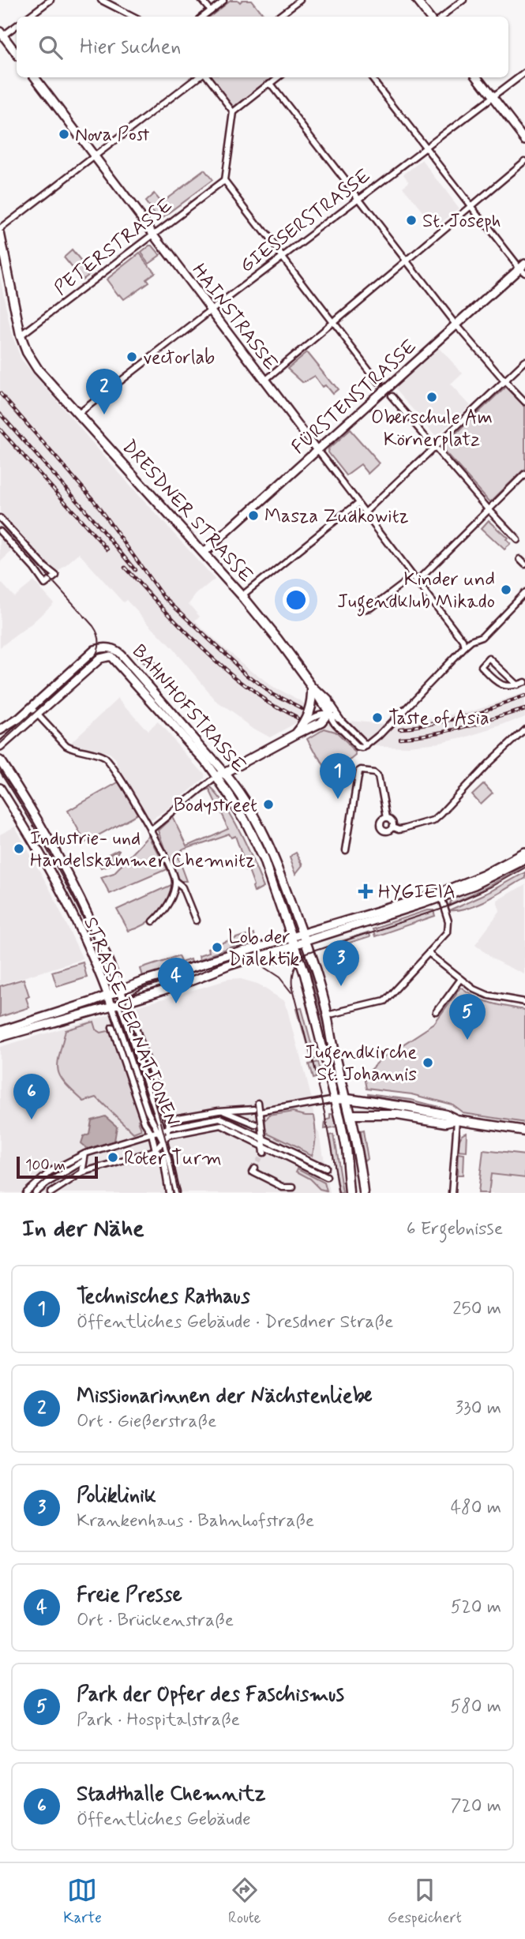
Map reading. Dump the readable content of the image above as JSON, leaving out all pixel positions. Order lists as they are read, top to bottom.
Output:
{
  "streets": {
    "main road": [
      "HAINSTRASSE",
      "FÜRSTENSTRASSE",
      "DRESDNER STRASSE",
      "BAHNHOFSTRASSE",
      "STRASSE DER NATIONEN"
    ],
    "street": ["GIESSERSTRASSE", "PETERSTRASSE"]
  },
  "crossings": [
    ["GIESSERSTRASSE", "HAINSTRASSE"],
    ["GIESSERSTRASSE", "DRESDNER STRASSE"],
    ["PETERSTRASSE", "HAINSTRASSE"],
    ["PETERSTRASSE", "DRESDNER STRASSE"],
    ["HAINSTRASSE", "FÜRSTENSTRASSE"],
    ["FÜRSTENSTRASSE", "DRESDNER STRASSE"]
  ],
  "places": {
    "other": [
      "Nova Post",
      "St. Joseph",
      "vectorlab",
      "Oberschule Am Körnerplatz",
      "Masza Zudkowitz",
      "Kinder und Jugendklub Mikado",
      "Taste of Asia",
      "Bodystreet",
      "Industrie- und Handelskammer Chemnitz",
      "Lob der Dialektik",
      "Jugendkirche St. Johannis",
      "Roter Turm"
    ],
    "health": ["HYGIEIA"]
  },
  "scale_bar": "100 m",
  "page": {
    "search": "Hier suchen",
    "pins": [
      "2",
      "1",
      "3",
      "4",
      "5",
      "6"
    ],
    "scale": "100 m",
    "heading": ["In der Nähe", "6 Ergebnisse"],
    "list": [
      {
        "mark": "1",
        "name": "Technisches Rathaus",
        "note": "Öffentliches Gebäude · Dresdner Straße",
        "value": "250 m"
      },
      {
        "mark": "2",
        "name": "Missionarinnen der Nächstenliebe",
        "note": "Ort · Gießerstraße",
        "value": "330 m"
      },
      {
        "mark": "3",
        "name": "Poliklinik",
        "note": "Krankenhaus · Bahnhofstraße",
        "value": "480 m"
      },
      {
        "mark": "4",
        "name": "Freie Presse",
        "note": "Ort · Brückenstraße",
        "value": "520 m"
      },
      {
        "mark": "5",
        "name": "Park der Opfer des Faschismus",
        "note": "Park · Hospitalstraße",
        "value": "580 m"
      },
      {
        "mark": "6",
        "name": "Stadthalle Chemnitz",
        "note": "Öffentliches Gebäude",
        "value": "720 m"
      }
    ],
    "nav": ["Karte", "Route", "Gespeichert"]
  }
}
